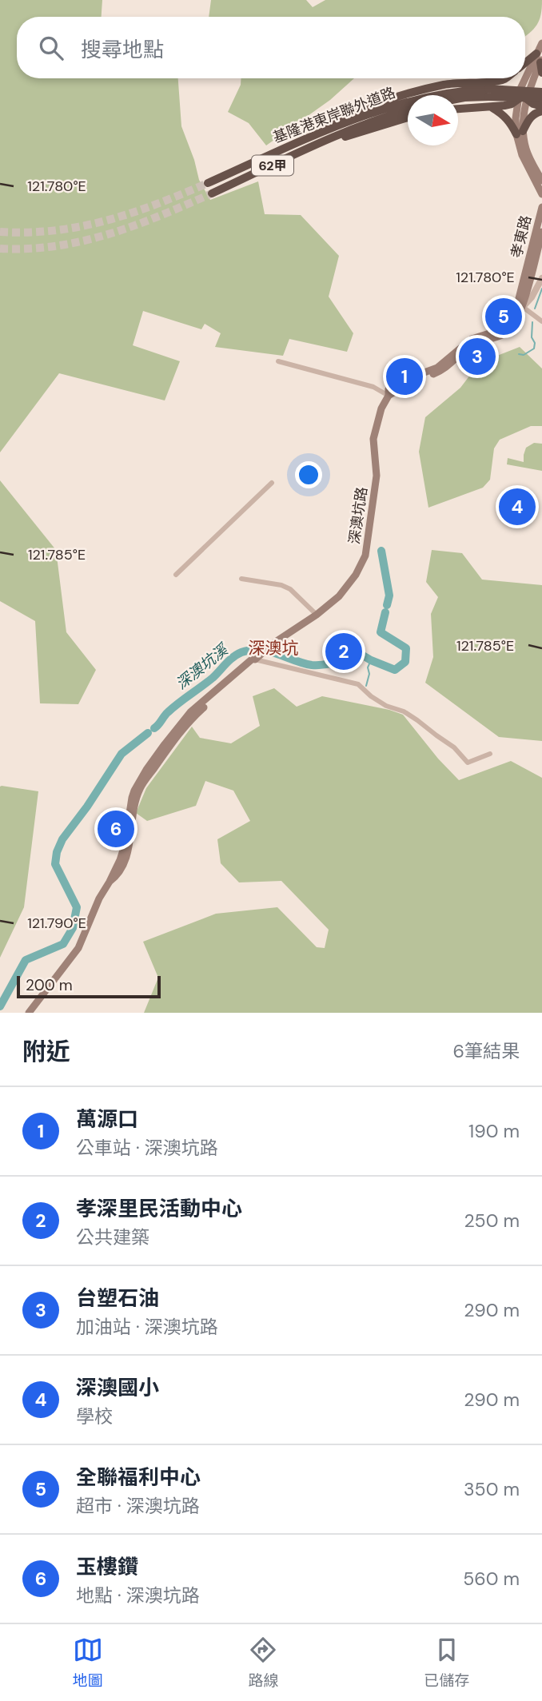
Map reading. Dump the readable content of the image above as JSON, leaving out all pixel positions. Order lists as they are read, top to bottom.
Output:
{
  "streets": {
    "highway": ["基隆港東岸聯外道路", "62甲"],
    "main road": ["孝東路", "深澳坑路"]
  },
  "districts": ["深澳坑"],
  "water": ["深澳坑溪"],
  "scale_bar": "200 m",
  "north": "right",
  "page": {
    "search": "搜尋地點",
    "pins": [
      "5",
      "3",
      "1",
      "4",
      "2",
      "6"
    ],
    "scale": "200 m",
    "heading": ["附近", "6筆結果"],
    "list": [
      {
        "mark": "1",
        "name": "萬源口",
        "note": "公車站 · 深澳坑路",
        "value": "190 m"
      },
      {
        "mark": "2",
        "name": "孝深里民活動中心",
        "note": "公共建築",
        "value": "250 m"
      },
      {
        "mark": "3",
        "name": "台塑石油",
        "note": "加油站 · 深澳坑路",
        "value": "290 m"
      },
      {
        "mark": "4",
        "name": "深澳國小",
        "note": "學校",
        "value": "290 m"
      },
      {
        "mark": "5",
        "name": "全聯福利中心",
        "note": "超市 · 深澳坑路",
        "value": "350 m"
      },
      {
        "mark": "6",
        "name": "玉樓鑽",
        "note": "地點 · 深澳坑路",
        "value": "560 m"
      }
    ],
    "nav": ["地圖", "路線", "已儲存"]
  },
  "coordinates": ["121.780°E", "121.785°E", "121.790°E"]
}
